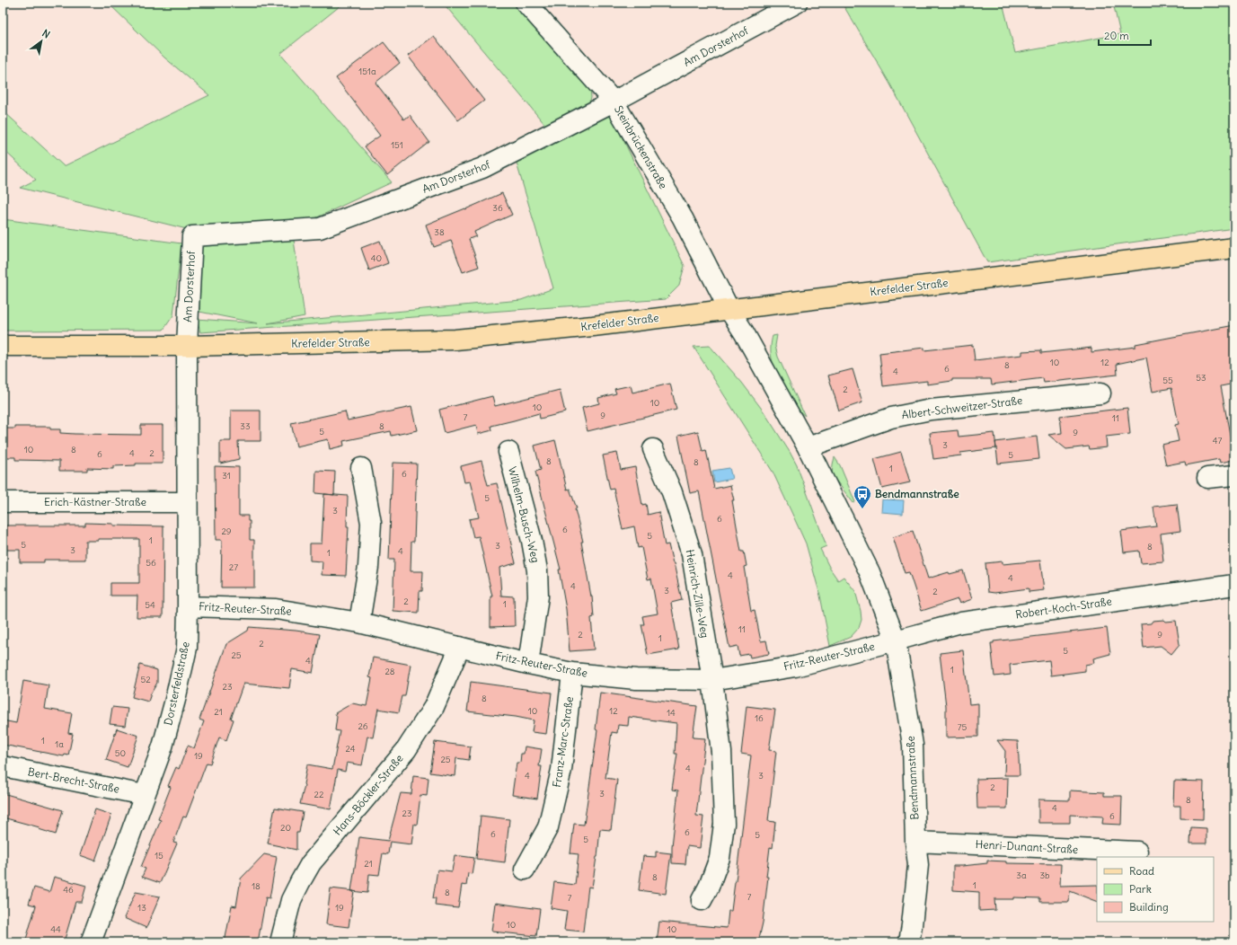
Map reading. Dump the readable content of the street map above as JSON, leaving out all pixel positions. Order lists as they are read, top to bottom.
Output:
{
  "streets": {
    "main road": ["Krefelder Straße"],
    "street": [
      "Am Dorsterhof",
      "Steinbrückenstraße",
      "Albert-Schweitzer-Straße",
      "Erich-Kästner-Straße",
      "Wilhelm-Busch-Weg",
      "Heinrich-Zille-Weg",
      "Robert-Koch-Straße",
      "Fritz-Reuter-Straße",
      "Dorsterfeldstraße",
      "Franz-Marc-Straße",
      "Bendmannstraße",
      "Bert-Brecht-Straße",
      "Hans-Böckler-Straße",
      "Henri-Dunant-Straße"
    ]
  },
  "crossings": [
    ["Am Dorsterhof", "Steinbrückenstraße"],
    ["Am Dorsterhof", "Krefelder Straße"],
    ["Am Dorsterhof", "Dorsterfeldstraße"],
    ["Steinbrückenstraße", "Krefelder Straße"],
    ["Steinbrückenstraße", "Bendmannstraße"],
    ["Krefelder Straße", "Dorsterfeldstraße"],
    ["Krefelder Straße", "Bendmannstraße"],
    ["Albert-Schweitzer-Straße", "Bendmannstraße"],
    ["Erich-Kästner-Straße", "Dorsterfeldstraße"],
    ["Wilhelm-Busch-Weg", "Fritz-Reuter-Straße"],
    ["Heinrich-Zille-Weg", "Fritz-Reuter-Straße"],
    ["Robert-Koch-Straße", "Fritz-Reuter-Straße"],
    ["Robert-Koch-Straße", "Bendmannstraße"],
    ["Fritz-Reuter-Straße", "Dorsterfeldstraße"],
    ["Fritz-Reuter-Straße", "Franz-Marc-Straße"],
    ["Fritz-Reuter-Straße", "Bendmannstraße"],
    ["Fritz-Reuter-Straße", "Hans-Böckler-Straße"],
    ["Dorsterfeldstraße", "Bert-Brecht-Straße"],
    ["Bendmannstraße", "Henri-Dunant-Straße"]
  ],
  "places": {
    "bus stop": ["Bendmannstraße"]
  },
  "house_numbers": [
    "151a",
    "151",
    "36",
    "38",
    "40",
    "10",
    "12",
    "8",
    "6",
    "4",
    "53",
    "55",
    "2",
    "10",
    "10",
    "9",
    "7",
    "11",
    "33",
    "8",
    "5",
    "9",
    "47",
    "3",
    "10",
    "8",
    "4",
    "2",
    "6",
    "5",
    "8",
    "8",
    "1",
    "6",
    "31",
    "5",
    "3",
    "6",
    "6",
    "29",
    "5",
    "1",
    "5",
    "3",
    "8",
    "3",
    "4",
    "1",
    "56",
    "27",
    "4",
    "4",
    "4",
    "3",
    "2",
    "2",
    "1",
    "54",
    "11",
    "2",
    "9",
    "1",
    "2",
    "5",
    "25",
    "4",
    "1",
    "28",
    "52",
    "23",
    "8",
    "10",
    "12",
    "21",
    "14",
    "16",
    "26",
    "75",
    "1",
    "1a",
    "24",
    "50",
    "19",
    "25",
    "4",
    "4",
    "3",
    "2",
    "3",
    "22",
    "8",
    "4",
    "23",
    "6",
    "20",
    "6",
    "6",
    "5",
    "5",
    "15",
    "21",
    "3a",
    "3b",
    "8",
    "1",
    "18",
    "46",
    "8",
    "7",
    "7",
    "13",
    "19",
    "10",
    "44",
    "10"
  ],
  "legend": ["Road", "Park", "Building"],
  "scale_bar": "20 m",
  "north": "top right"
}
